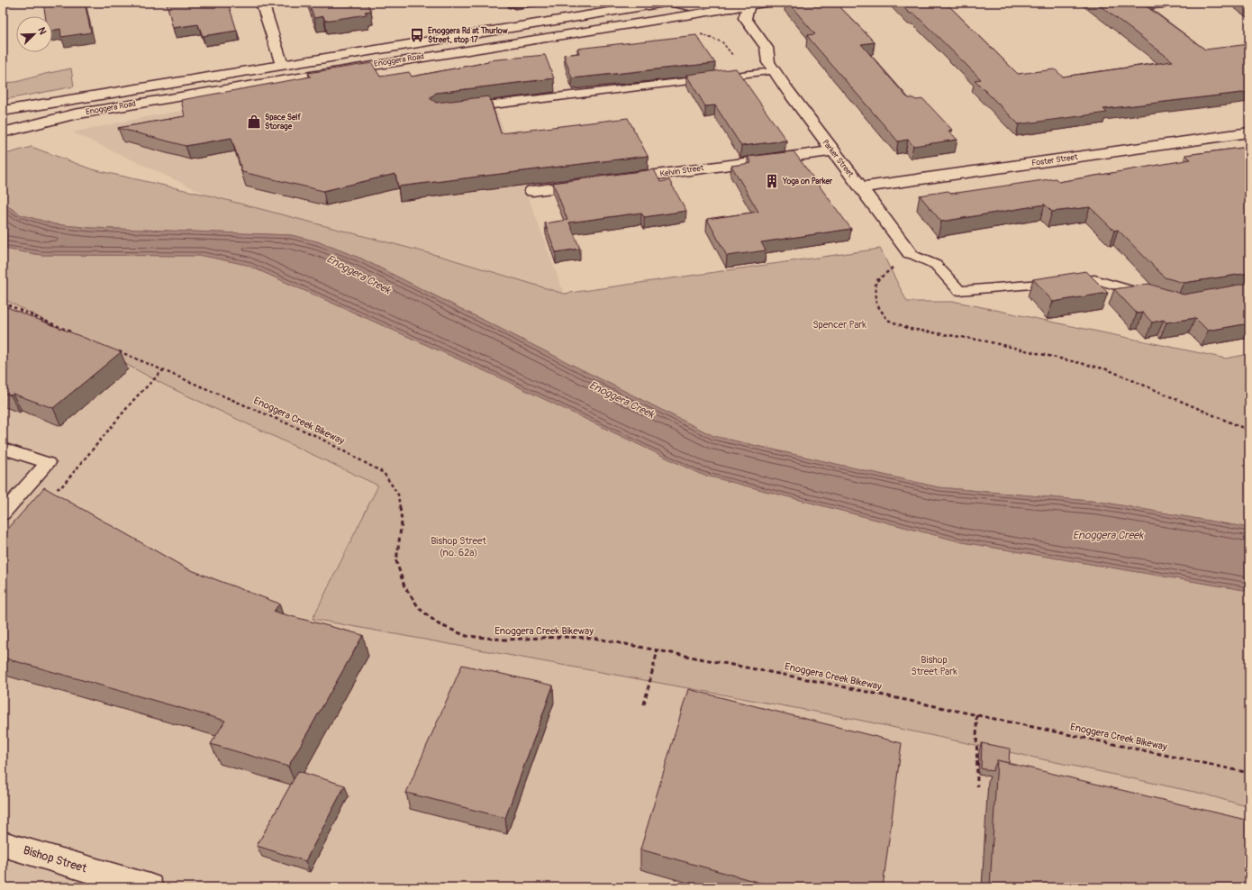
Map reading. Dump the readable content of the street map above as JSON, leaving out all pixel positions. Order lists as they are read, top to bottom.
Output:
{
  "streets": {
    "main road": [
      "Enoggera Road",
      "Parker Street",
      "Foster Street",
      "Kelvin Street",
      "Bishop Street"
    ],
    "path": ["Enoggera Creek Bikeway"]
  },
  "crossings": [
    ["Parker Street", "Foster Street"],
    ["Parker Street", "Kelvin Street"]
  ],
  "water": ["Enoggera Creek"],
  "parks": ["Spencer Park", "Bishop Street (no. 62a)", "Bishop Street Park"],
  "places": {
    "bus stop": ["Enoggera Rd at Thurlow Street, stop 17"],
    "shop": ["Space Self Storage"],
    "building": ["Yoga on Parker"]
  },
  "north": "top right"
}
